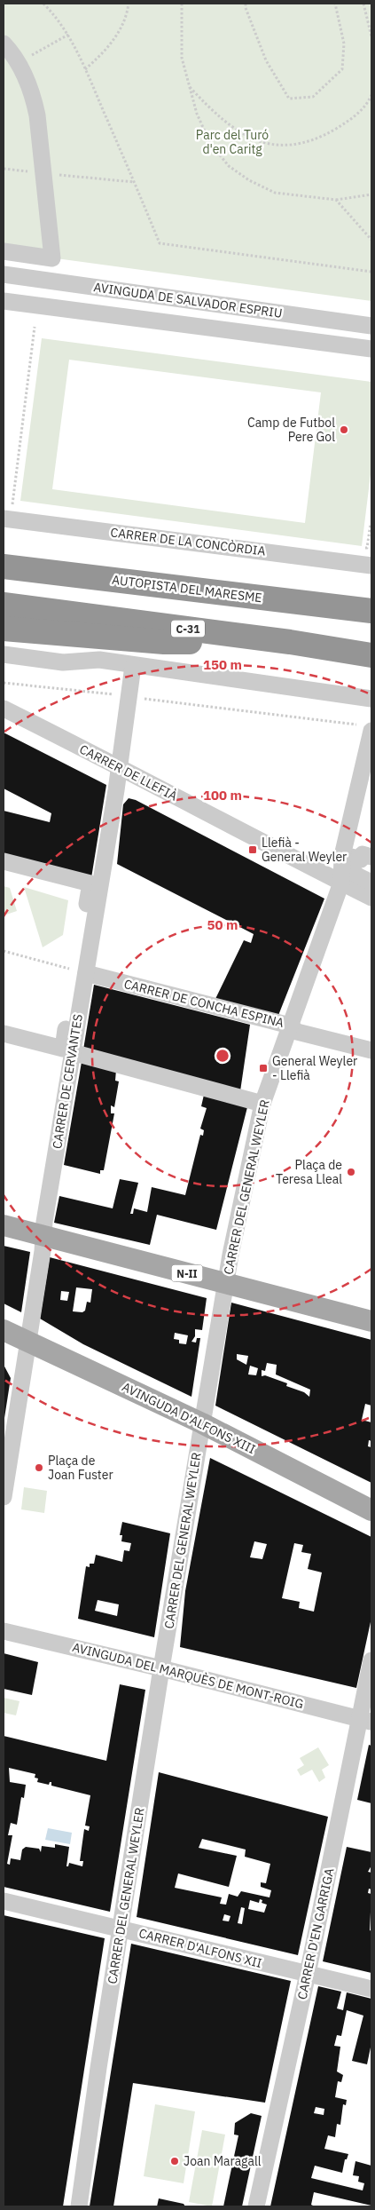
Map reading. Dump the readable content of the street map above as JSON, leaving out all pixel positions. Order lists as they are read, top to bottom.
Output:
{
  "streets": {
    "highway": ["AUTOPISTA DEL MARESME", "C-31"],
    "main road": ["N-II", "AVINGUDA D'ALFONS XIII"],
    "street": [
      "AVINGUDA DE SALVADOR ESPRIU",
      "CARRER DE LA CONCÒRDIA",
      "CARRER DE LLEFIÀ",
      "CARRER DE CONCHA ESPINA",
      "CARRER DE CERVANTES",
      "CARRER DEL GENERAL WEYLER",
      "AVINGUDA DEL MARQUÈS DE MONT-ROIG",
      "CARRER D'EN GARRIGA",
      "CARRER D'ALFONS XII"
    ]
  },
  "crossings": [
    ["CARRER DE LLEFIÀ", "CARRER DE CERVANTES"],
    ["CARRER DE LLEFIÀ", "CARRER DEL GENERAL WEYLER"],
    ["CARRER DE CONCHA ESPINA", "CARRER DE CERVANTES"],
    ["CARRER DE CONCHA ESPINA", "CARRER DEL GENERAL WEYLER"],
    ["CARRER DE CERVANTES", "N-II"],
    ["CARRER DE CERVANTES", "AVINGUDA D'ALFONS XIII"],
    ["CARRER DEL GENERAL WEYLER", "N-II"],
    ["CARRER DEL GENERAL WEYLER", "AVINGUDA D'ALFONS XIII"],
    ["CARRER DEL GENERAL WEYLER", "AVINGUDA DEL MARQUÈS DE MONT-ROIG"],
    ["CARRER DEL GENERAL WEYLER", "CARRER D'ALFONS XII"],
    ["AVINGUDA DEL MARQUÈS DE MONT-ROIG", "CARRER D'EN GARRIGA"],
    ["CARRER D'EN GARRIGA", "CARRER D'ALFONS XII"]
  ],
  "parks": ["Parc del Turó d'en Caritg"],
  "places": {
    "other": [
      "Camp de Futbol Pere Gol",
      "Plaça de Teresa Lleal",
      "Plaça de Joan Fuster",
      "Joan Maragall"
    ],
    "transit": ["Llefià - General Weyler", "General Weyler - Llefià"]
  },
  "rings": ["150 m", "100 m", "50 m"]
}
